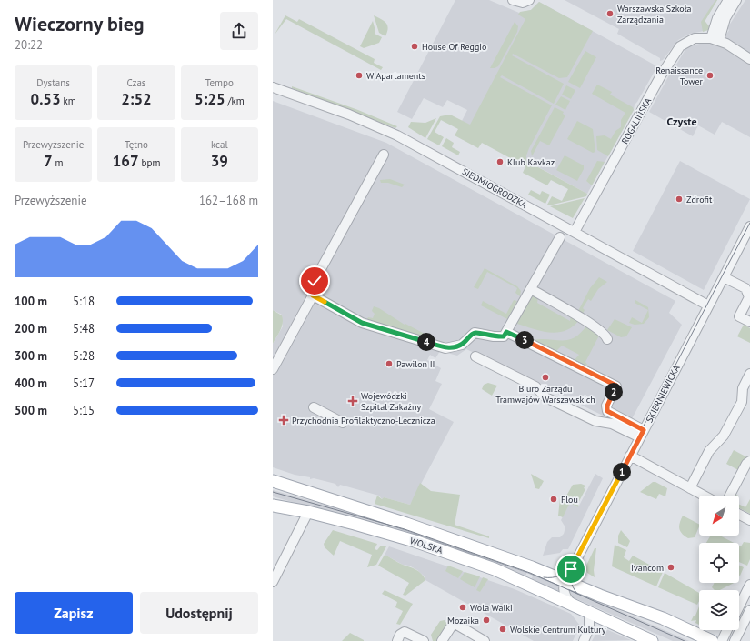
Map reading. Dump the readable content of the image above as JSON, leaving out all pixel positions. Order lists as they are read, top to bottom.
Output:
{
  "streets": {
    "main road": ["WOLSKA"],
    "street": ["ROGALIŃSKA", "SIEDMIOGRODZKA", "SKIERNIEWICKA"]
  },
  "crossings": [
    ["ROGALIŃSKA", "SIEDMIOGRODZKA"],
    ["SIEDMIOGRODZKA", "SKIERNIEWICKA"],
    ["SKIERNIEWICKA", "WOLSKA"]
  ],
  "districts": ["Czyste"],
  "places": {
    "other": [
      "Warszawska Szkoła Zarządzania",
      "House Of Reggio",
      "W Apartaments",
      "Renaissance Tower",
      "Klub Kavkaz",
      "Zdrofit",
      "Pawilon II",
      "Biuro Zarządu Tramwajów Warszawskich",
      "Flou",
      "Ivancom",
      "Wola Walki",
      "Mozaika",
      "Wolskie Centrum Kultury"
    ],
    "health": ["Wojewódzki Szpital Zakaźny", "Przychodnia Profilaktyczno-Lecznicza"]
  },
  "north": "bottom left",
  "page": {
    "heading": ["Wieczorny bieg", "20:22"],
    "stats": [
      ["Dystans", "0.53 km"],
      ["Czas", "2:52"],
      ["Tempo", "5:25 /km"],
      ["Przewyższenie", "7 m"],
      ["Tętno", "167 bpm"],
      ["kcal", "39"]
    ],
    "chart": ["Przewyższenie", "162–168 m"],
    "list": [
      {
        "name": "100 m",
        "note": "5:18"
      },
      {
        "name": "200 m",
        "note": "5:48"
      },
      {
        "name": "300 m",
        "note": "5:28"
      },
      {
        "name": "400 m",
        "note": "5:17"
      },
      {
        "name": "500 m",
        "note": "5:15"
      }
    ],
    "pins": [
      "3",
      "4",
      "2",
      "1"
    ],
    "buttons": ["Zapisz", "Udostępnij"]
  }
}
